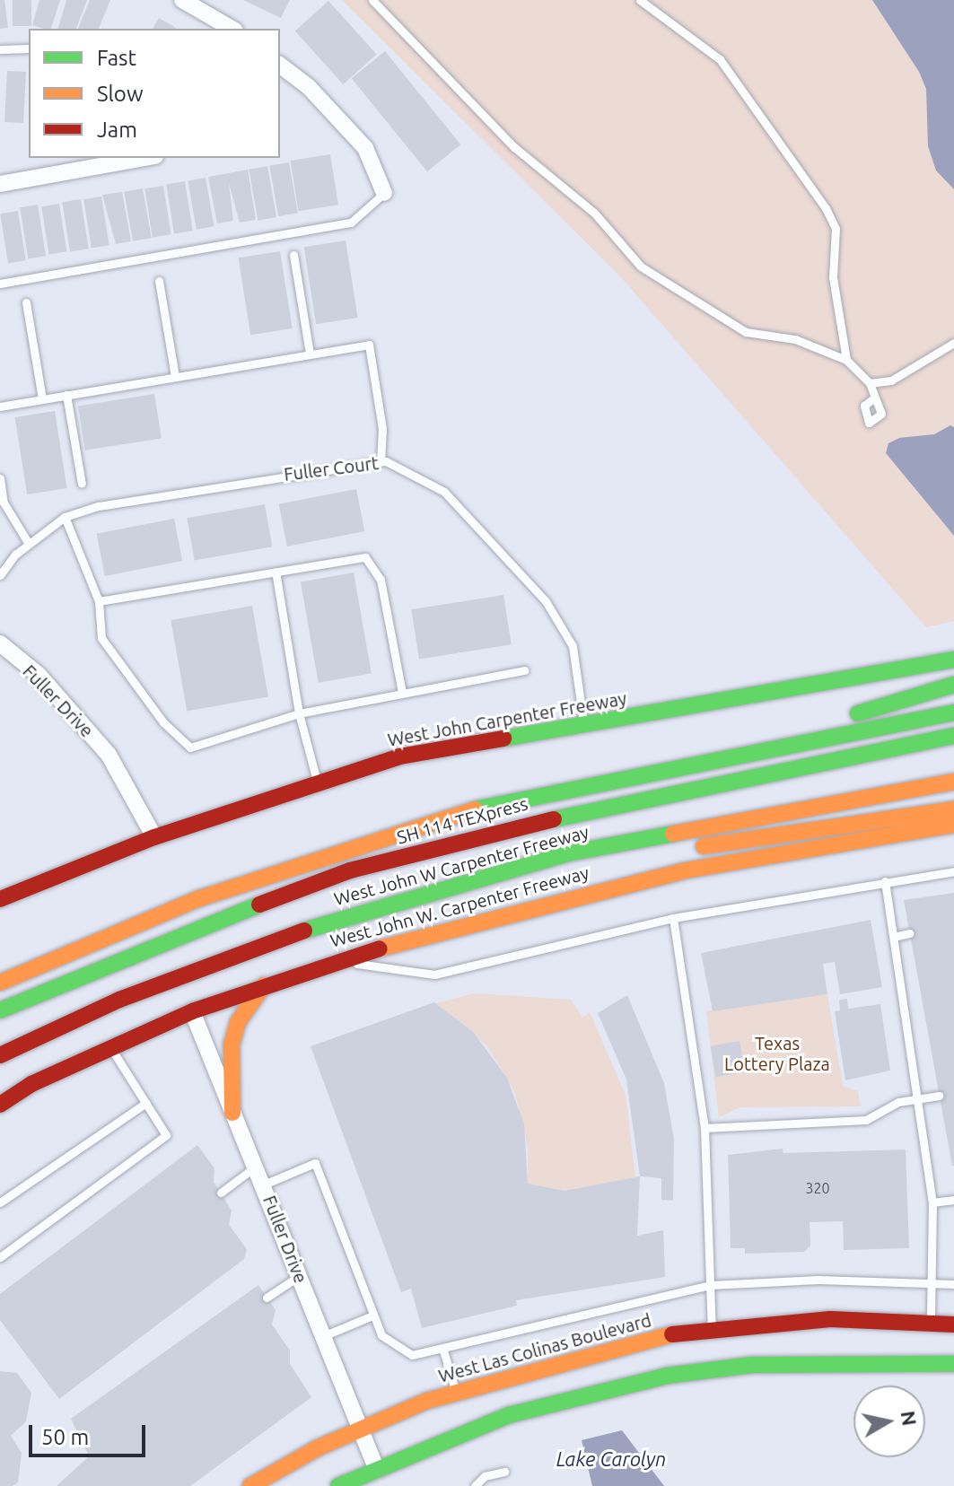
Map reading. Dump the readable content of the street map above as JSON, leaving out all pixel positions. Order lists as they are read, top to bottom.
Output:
{
  "streets": {
    "main road": [
      "West John Carpenter Freeway",
      "SH 114 TEXpress",
      "West John W Carpenter Freeway",
      "West John W. Carpenter Freeway",
      "West Las Colinas Boulevard"
    ],
    "street": ["Fuller Drive"],
    "lane": ["Fuller Court"]
  },
  "crossings": [
    ["Fuller Court", "West John Carpenter Freeway"],
    ["Fuller Drive", "West John Carpenter Freeway"],
    ["Fuller Drive", "West John W. Carpenter Freeway"],
    ["Fuller Drive", "West Las Colinas Boulevard"]
  ],
  "water": ["Lake Carolyn"],
  "parks": ["Texas Lottery Plaza"],
  "house_numbers": ["320"],
  "legend": ["Fast", "Slow", "Jam"],
  "scale_bar": "50 m",
  "north": "right"
}
